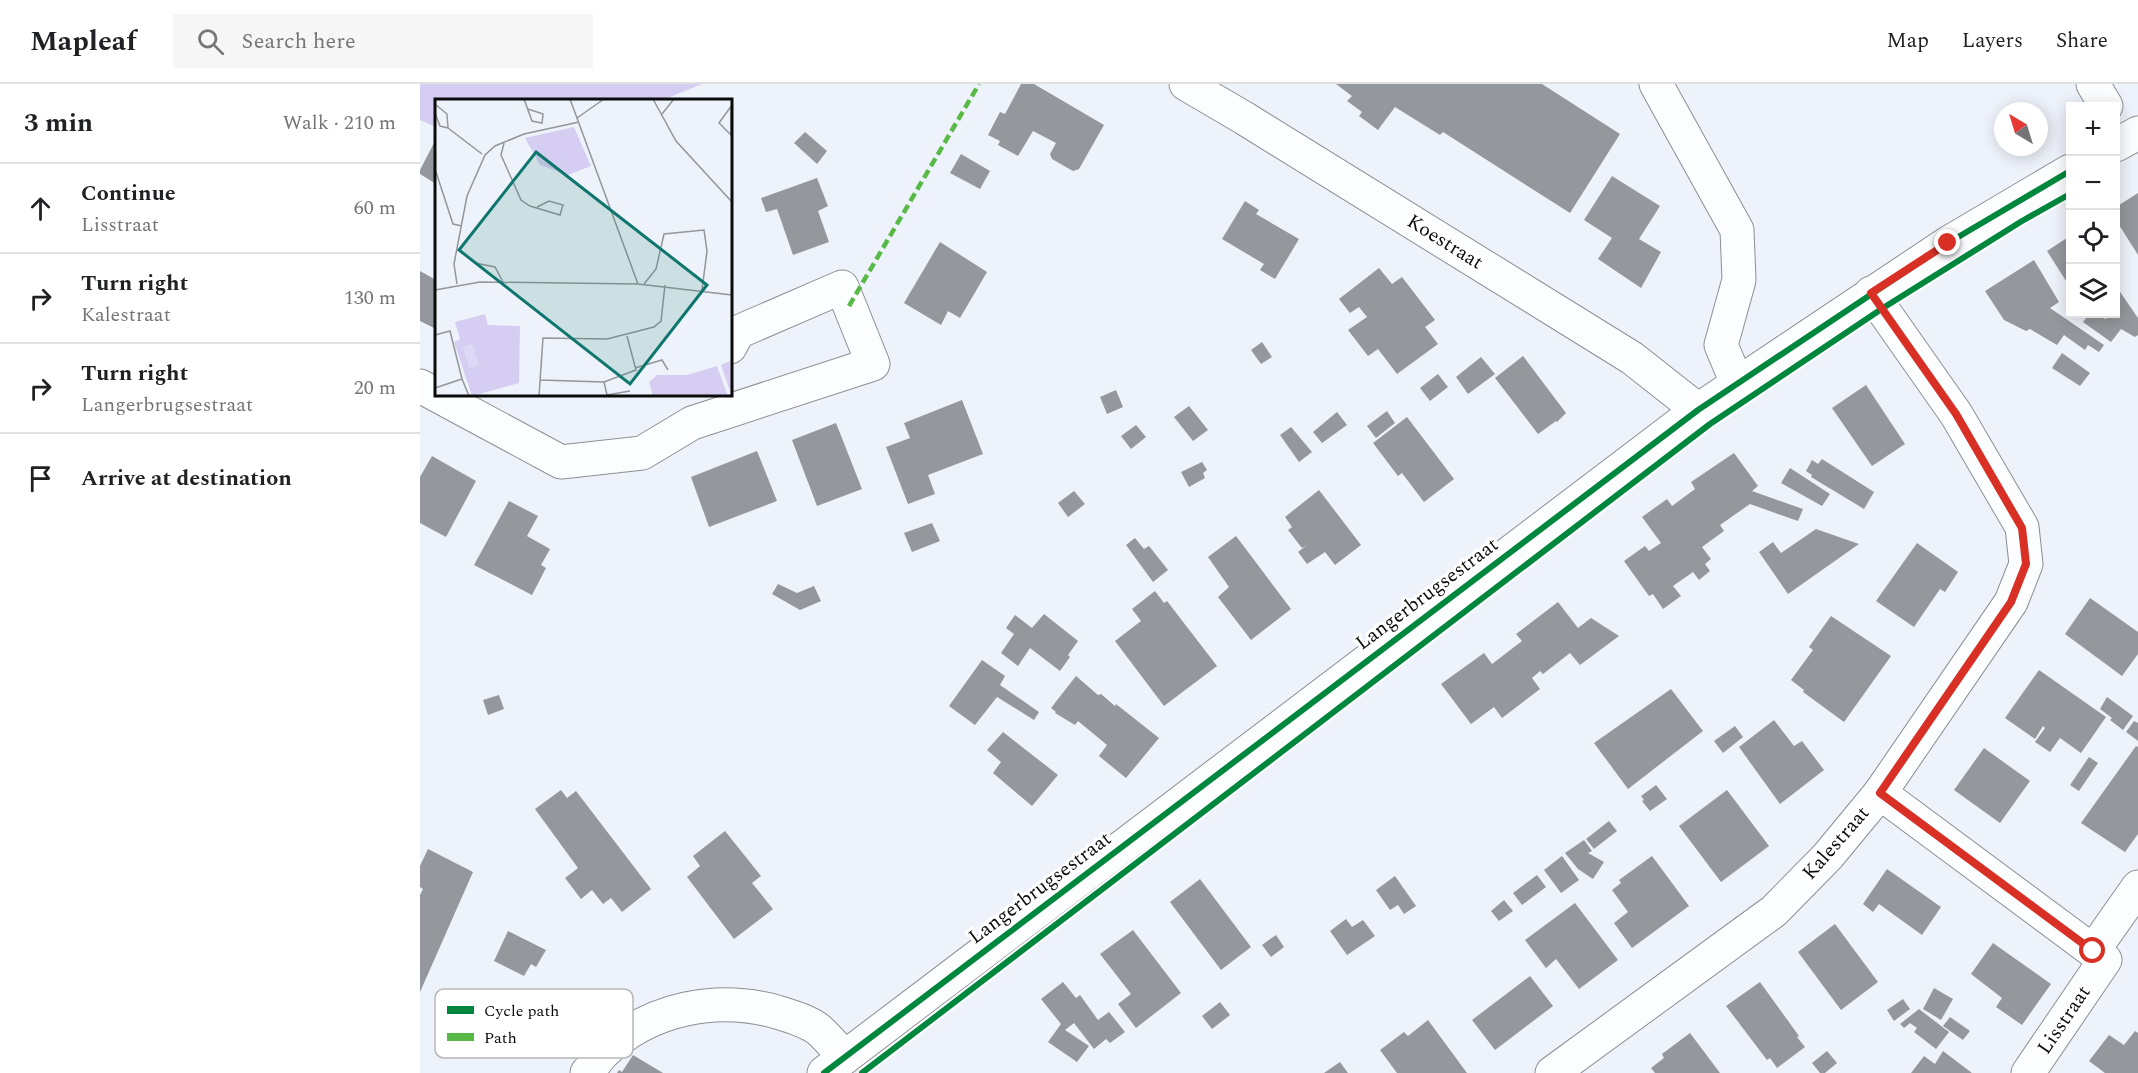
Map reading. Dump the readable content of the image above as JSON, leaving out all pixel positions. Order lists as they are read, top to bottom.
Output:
{
  "streets": {
    "street": [
      "Koestraat",
      "Langerbrugsestraat",
      "Kalestraat",
      "Lisstraat"
    ]
  },
  "crossings": [
    ["Koestraat", "Langerbrugsestraat"],
    ["Langerbrugsestraat", "Kalestraat"]
  ],
  "legend": ["Cycle path", "Path"],
  "north": "top left",
  "page": {
    "header": "Mapleaf",
    "search": "Search here",
    "nav": ["Map", "Layers", "Share"],
    "heading": ["3 min", "Walk · 210 m"],
    "map_buttons": ["+", "−"],
    "list": [
      ["Continue", "Lisstraat", "60 m"],
      ["Turn right", "Kalestraat", "130 m"],
      ["Turn right", "Langerbrugsestraat", "20 m"],
      "Arrive at destination"
    ]
  }
}
